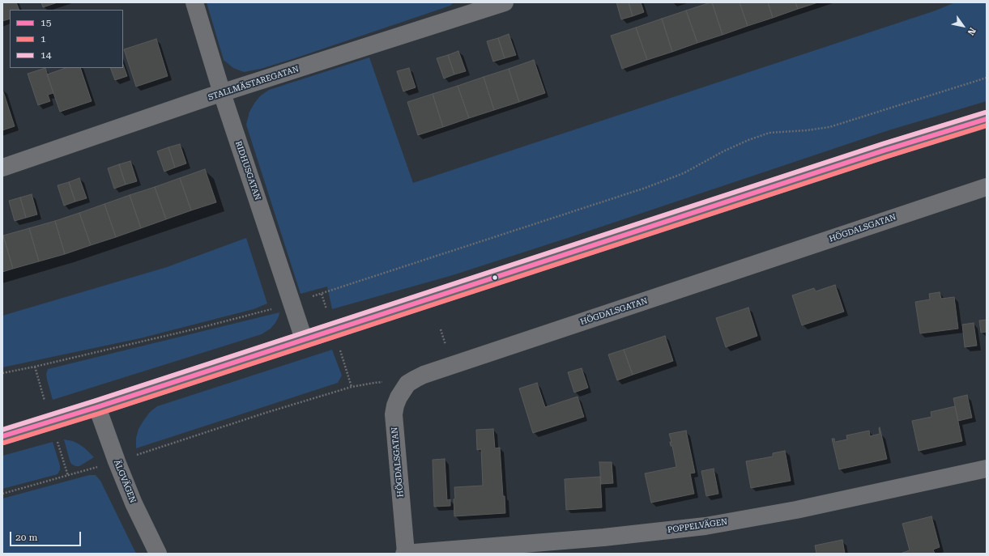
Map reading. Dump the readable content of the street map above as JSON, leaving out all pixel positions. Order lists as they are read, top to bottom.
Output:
{
  "streets": {
    "street": [
      "STALLMÄSTAREGATAN",
      "RIDHUSGATAN",
      "HÖGDALSGATAN",
      "ÄLGVÄGEN",
      "POPPELVÄGEN"
    ]
  },
  "crossings": [
    ["STALLMÄSTAREGATAN", "RIDHUSGATAN"],
    ["HÖGDALSGATAN", "POPPELVÄGEN"]
  ],
  "lines": ["transit line 14", "transit line 15", "transit line 1"],
  "legend": ["15", "1", "14"],
  "scale_bar": "20 m",
  "north": "bottom right"
}
